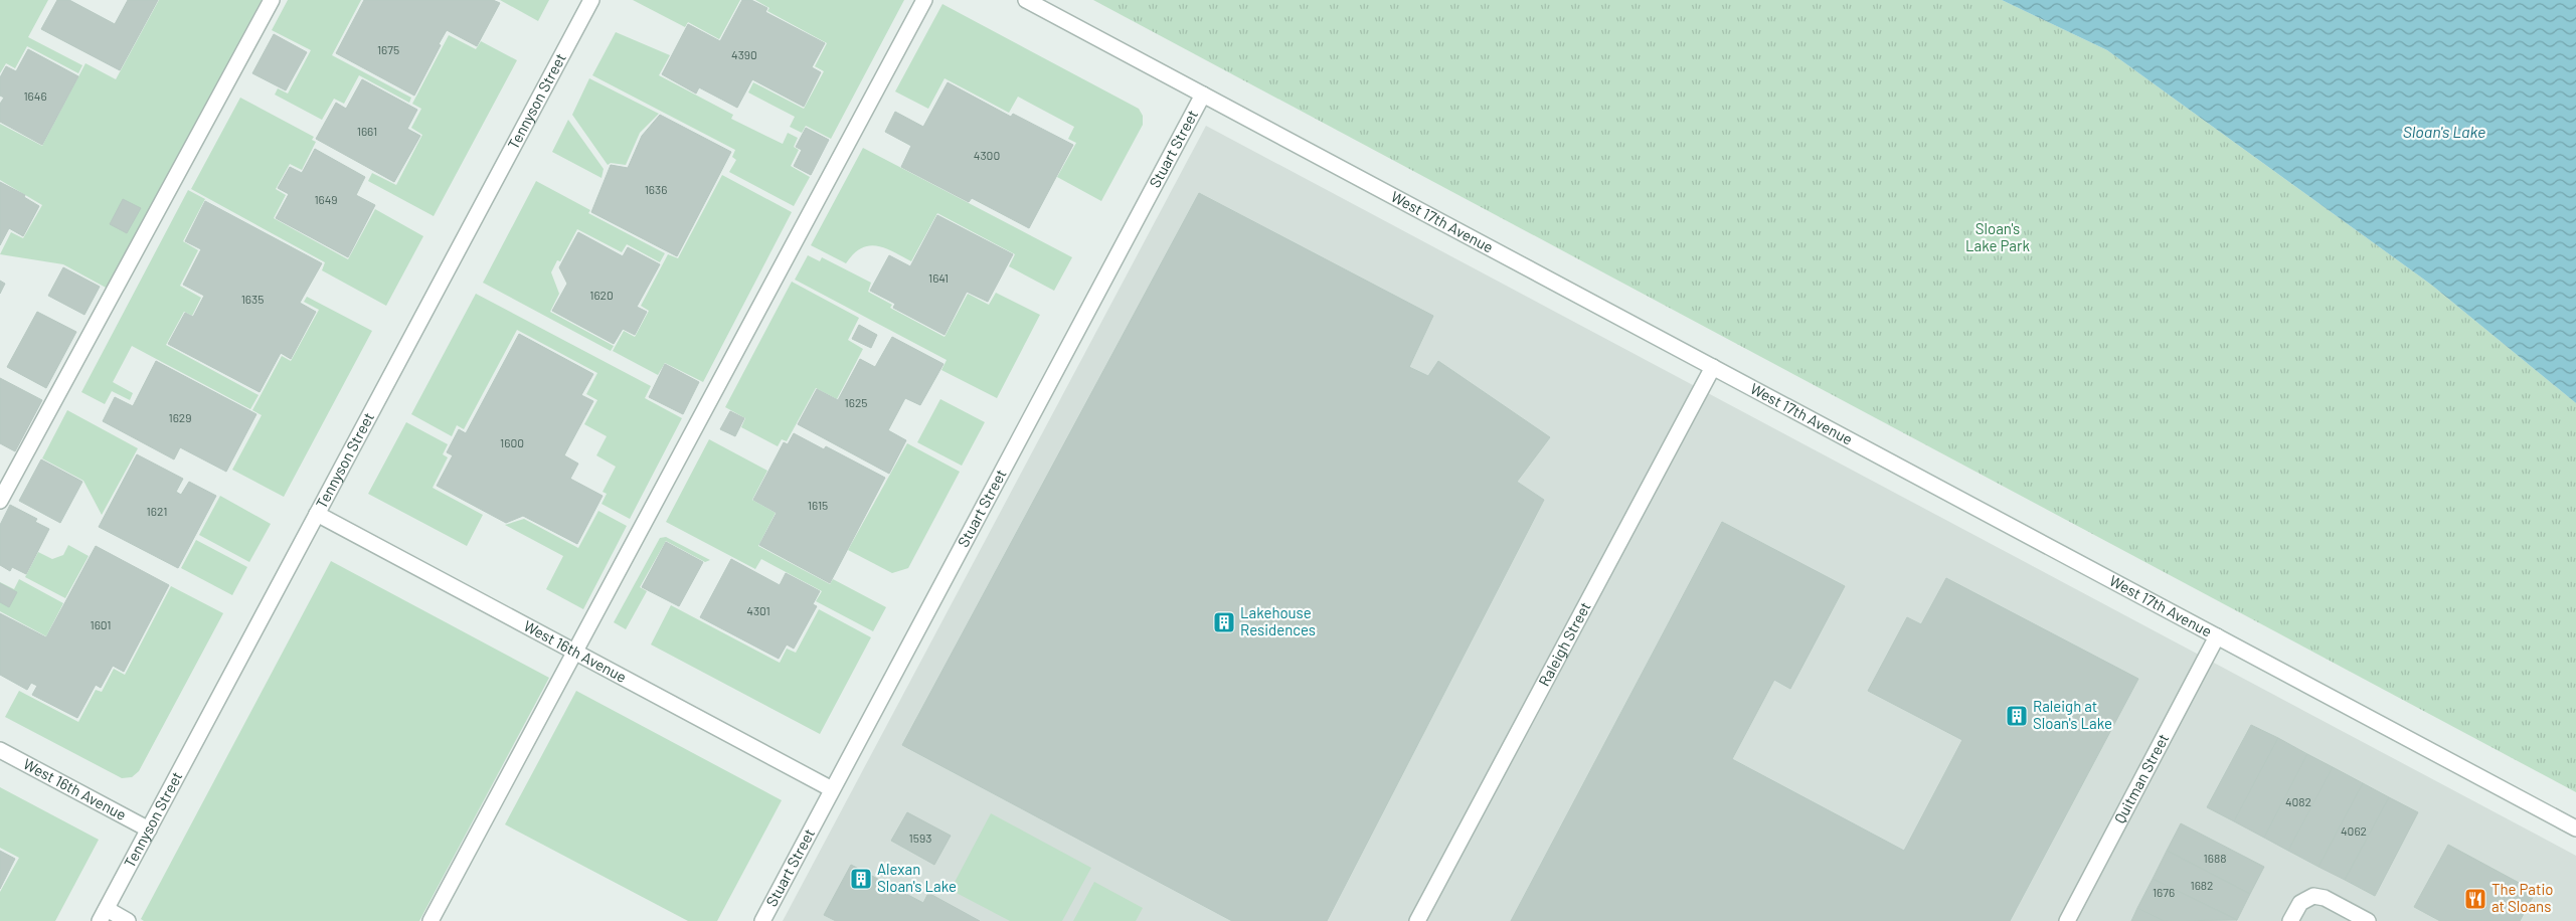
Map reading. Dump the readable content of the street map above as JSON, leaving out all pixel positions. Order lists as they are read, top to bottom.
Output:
{
  "streets": {
    "street": [
      "Tennyson Street",
      "Stuart Street",
      "West 17th Avenue",
      "Raleigh Street",
      "West 16th Avenue",
      "Quitman Street"
    ]
  },
  "crossings": [
    ["Tennyson Street", "West 16th Avenue"],
    ["Stuart Street", "West 17th Avenue"],
    ["Stuart Street", "West 16th Avenue"],
    ["West 17th Avenue", "Raleigh Street"],
    ["West 17th Avenue", "Quitman Street"]
  ],
  "water": ["Sloan's Lake"],
  "parks": ["Sloan's Lake Park"],
  "places": {
    "building": ["Lakehouse Residences", "Raleigh at Sloan's Lake", "Alexan Sloan's Lake"],
    "restaurant": ["The Patio at Sloans"]
  },
  "house_numbers": [
    "1675",
    "4390",
    "1646",
    "1661",
    "4300",
    "1636",
    "1649",
    "1641",
    "1620",
    "1635",
    "1625",
    "1629",
    "1600",
    "1615",
    "1621",
    "4301",
    "1601",
    "4082",
    "4062",
    "1593",
    "1688",
    "1682",
    "1676"
  ]
}
